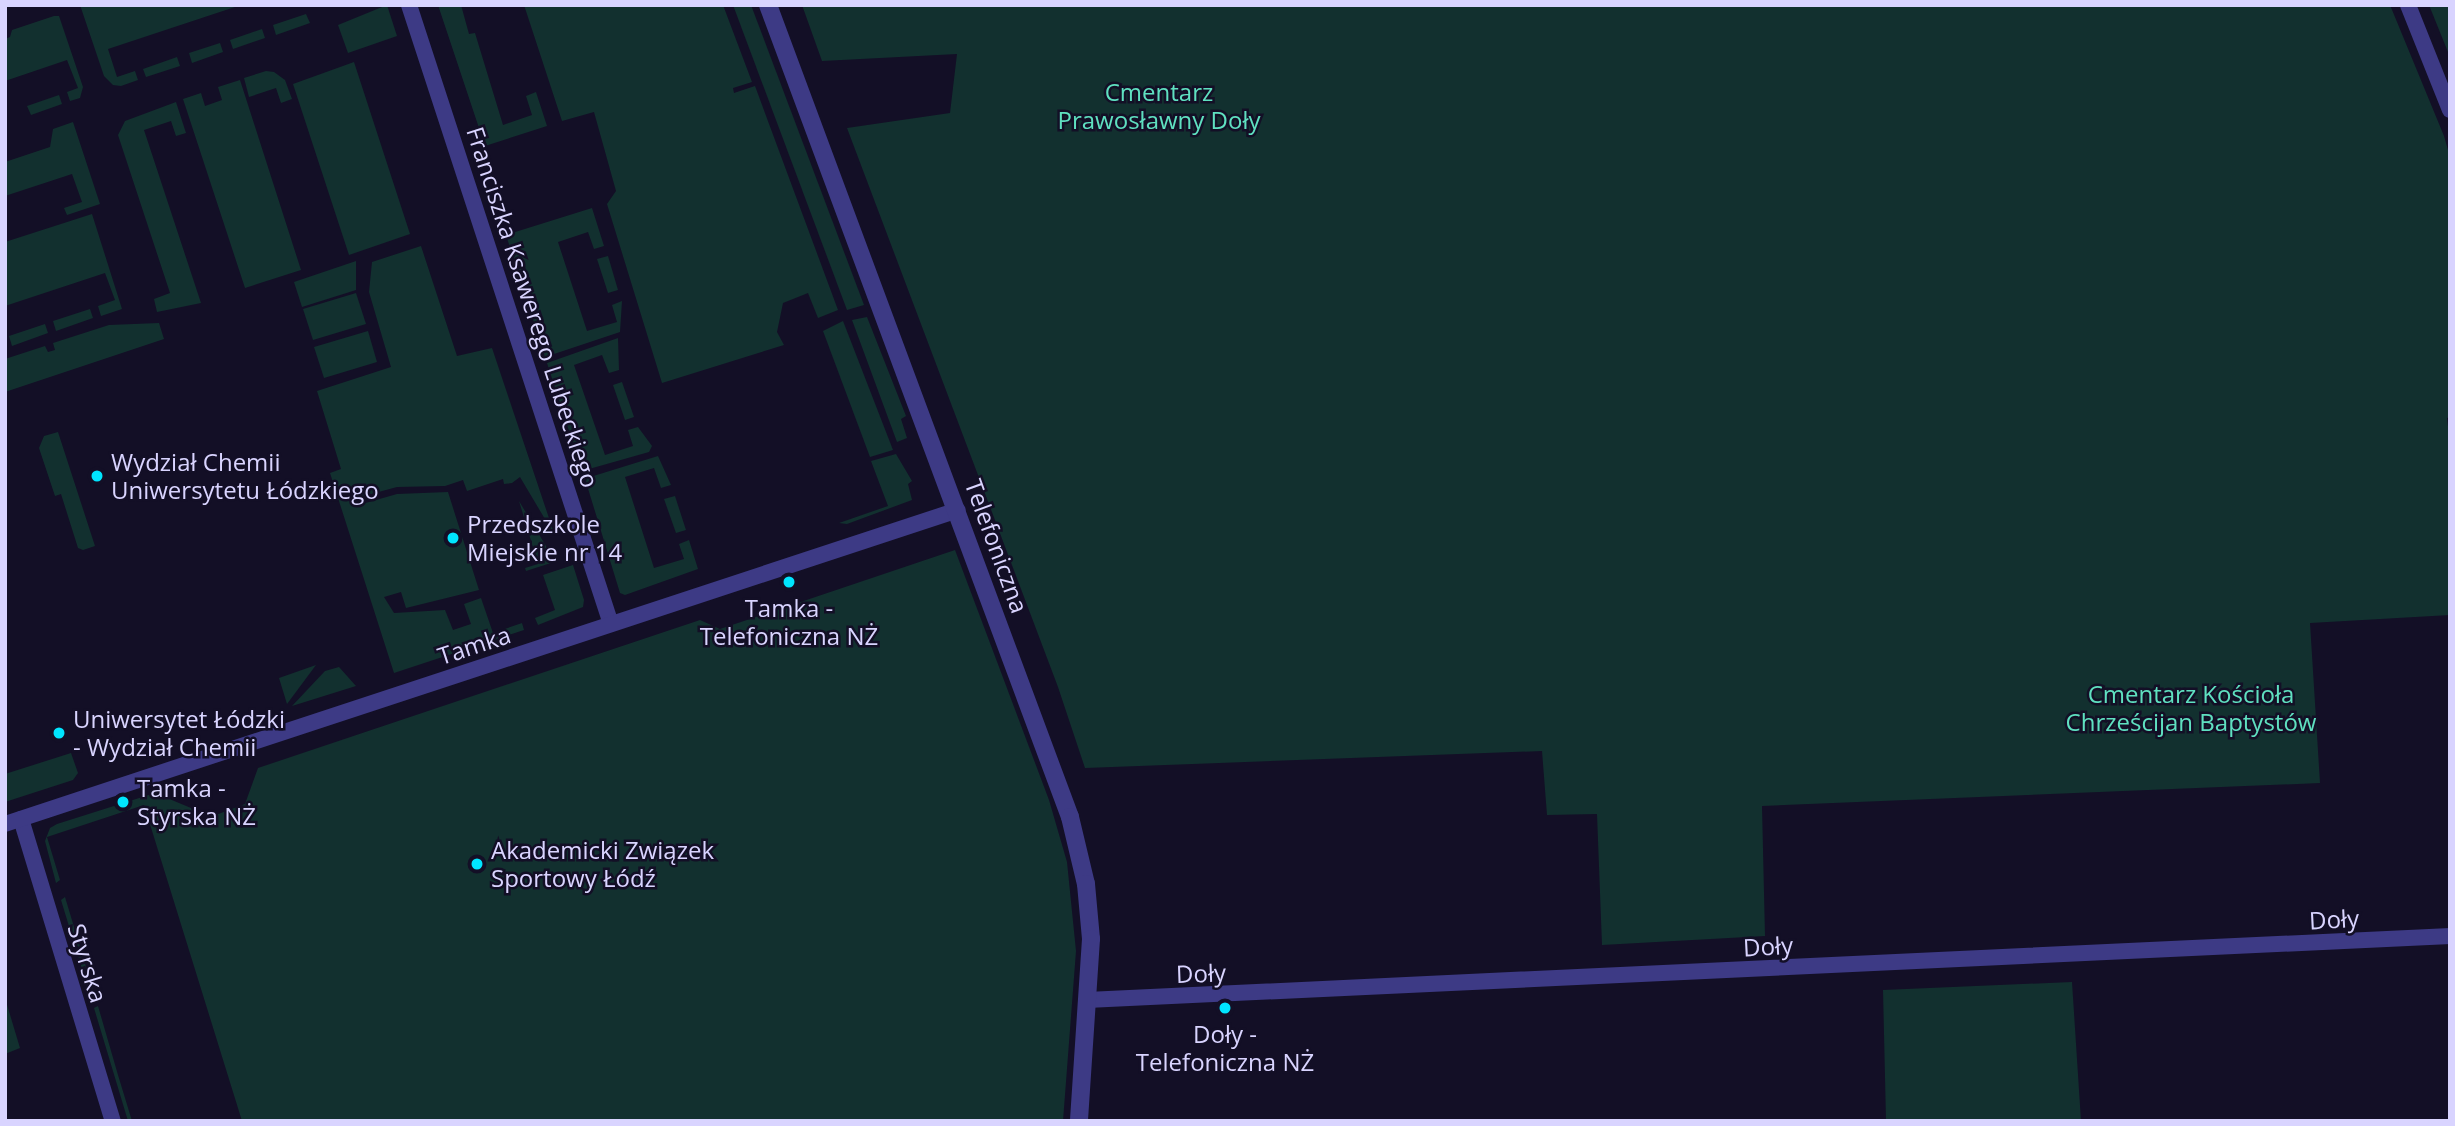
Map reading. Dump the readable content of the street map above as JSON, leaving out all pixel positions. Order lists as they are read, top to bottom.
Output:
{
  "streets": {
    "street": [
      "Franciszka Ksawerego Lubeckiego",
      "Telefoniczna",
      "Tamka",
      "Doły",
      "Styrska"
    ]
  },
  "crossings": [
    ["Franciszka Ksawerego Lubeckiego", "Tamka"],
    ["Telefoniczna", "Tamka"],
    ["Telefoniczna", "Doły"],
    ["Tamka", "Styrska"]
  ],
  "parks": ["Cmentarz Prawosławny Doły", "Cmentarz Kościoła Chrześcijan Baptystów"],
  "places": [
    "Wydział Chemii Uniwersytetu Łódzkiego",
    "Przedszkole Miejskie nr 14",
    "Tamka - Telefoniczna NŻ",
    "Uniwersytet Łódzki - Wydział Chemii",
    "Tamka - Styrska NŻ",
    "Akademicki Związek Sportowy Łódź",
    "Doły - Telefoniczna NŻ"
  ]
}
